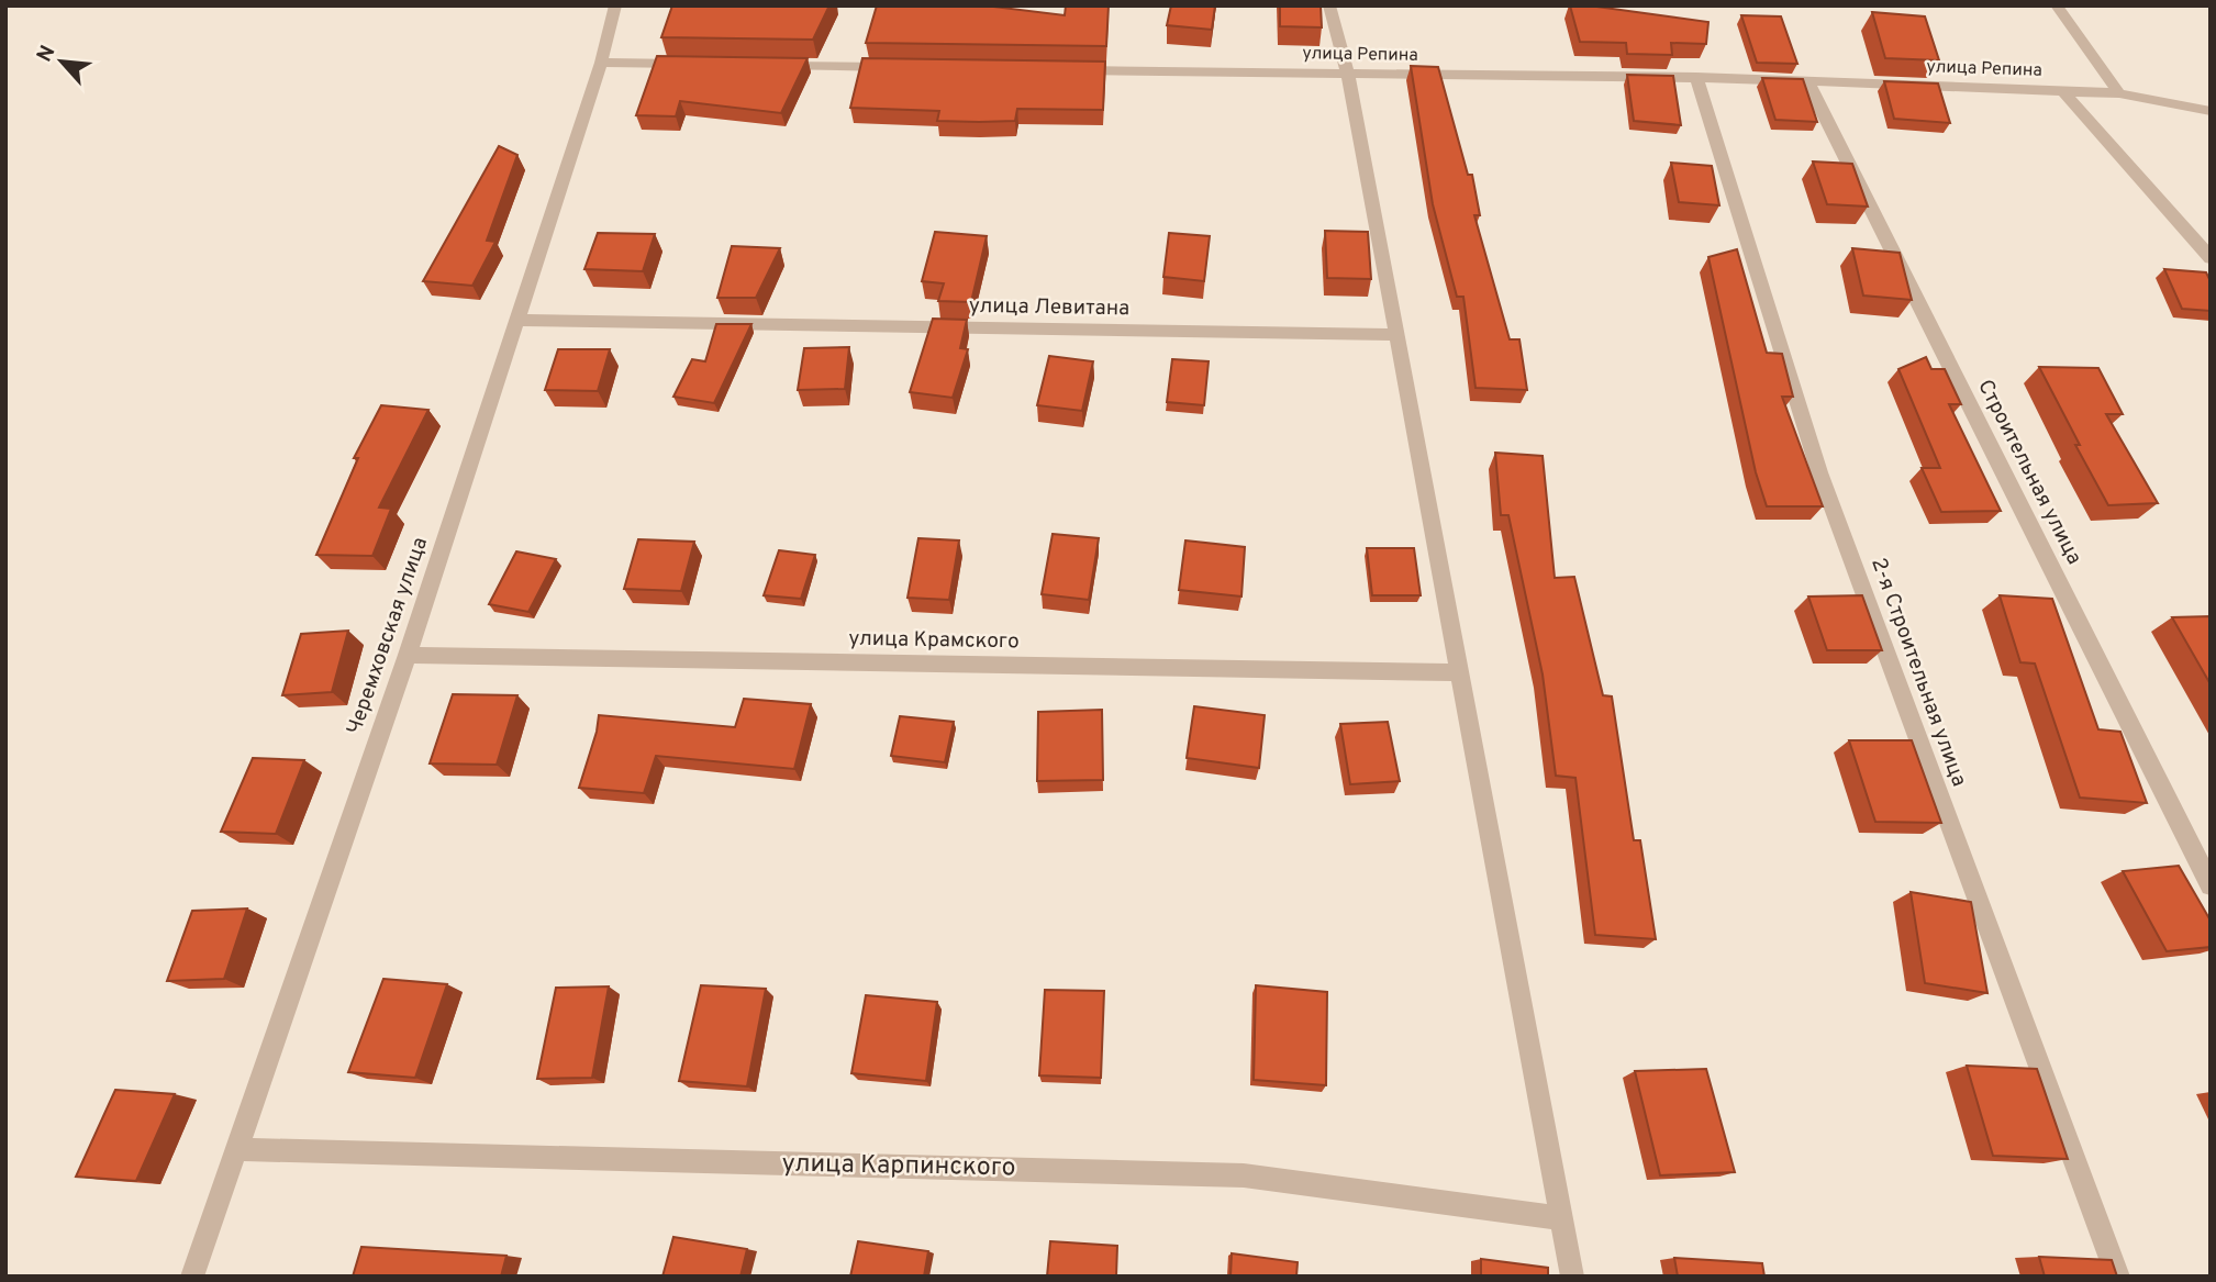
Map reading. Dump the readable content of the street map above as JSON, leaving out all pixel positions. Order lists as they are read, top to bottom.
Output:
{
  "streets": {
    "street": [
      "улица Репина",
      "улица Левитана",
      "Строительная улица",
      "Черемховская улица",
      "улица Крамского",
      "2-я Строительная улица",
      "улица Карпинского"
    ]
  },
  "crossings": [
    ["улица Репина", "Строительная улица"],
    ["улица Репина", "2-я Строительная улица"],
    ["улица Левитана", "Черемховская улица"],
    ["Черемховская улица", "улица Крамского"],
    ["Черемховская улица", "улица Карпинского"]
  ],
  "north": "top left"
}
